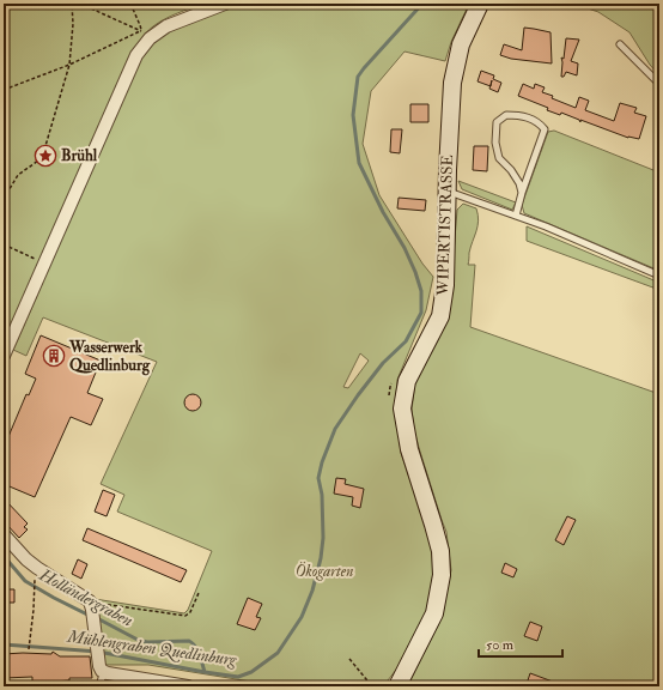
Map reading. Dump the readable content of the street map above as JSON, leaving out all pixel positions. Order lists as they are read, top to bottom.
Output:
{
  "streets": {
    "street": ["WIPERTISTRASSE"]
  },
  "water": ["Holländergraben", "Mühlengraben Quedlinburg"],
  "parks": ["Ökogarten"],
  "places": {
    "place": ["Brühl"],
    "building": ["Wasserwerk Quedlinburg"]
  },
  "scale_bar": "50 m"
}
